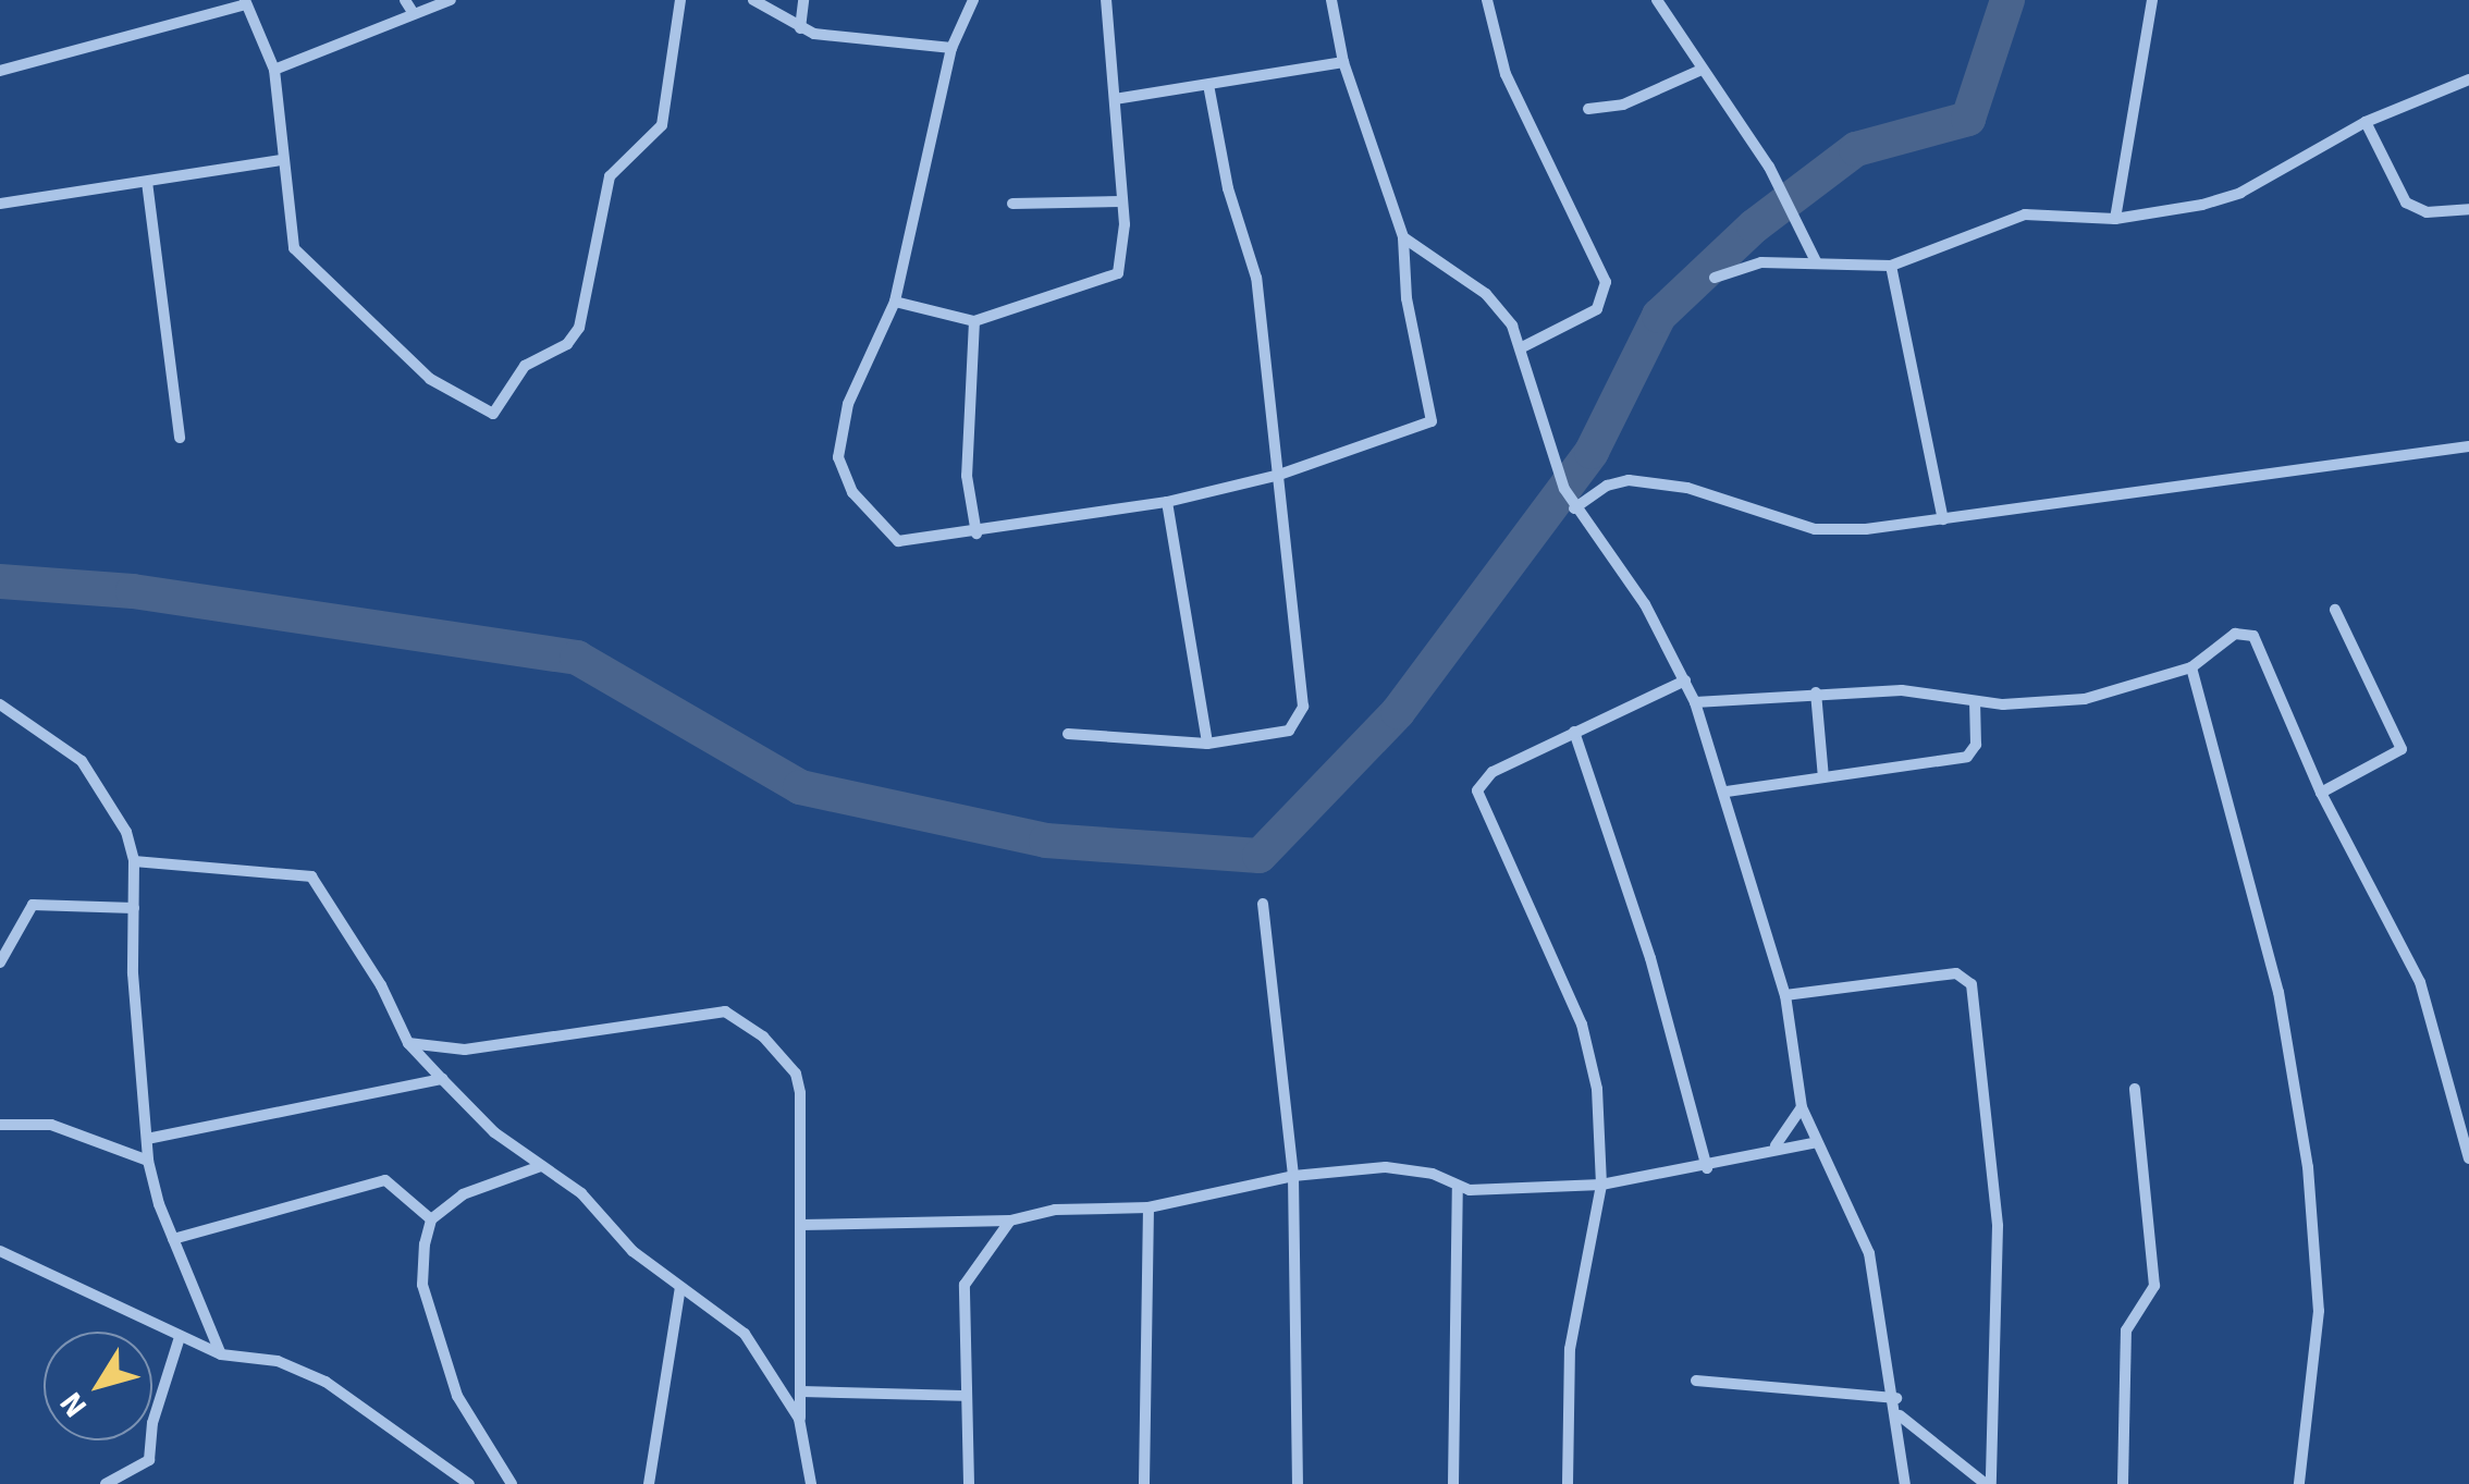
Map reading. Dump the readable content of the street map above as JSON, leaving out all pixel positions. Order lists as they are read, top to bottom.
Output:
{
  "north": "bottom left"
}
